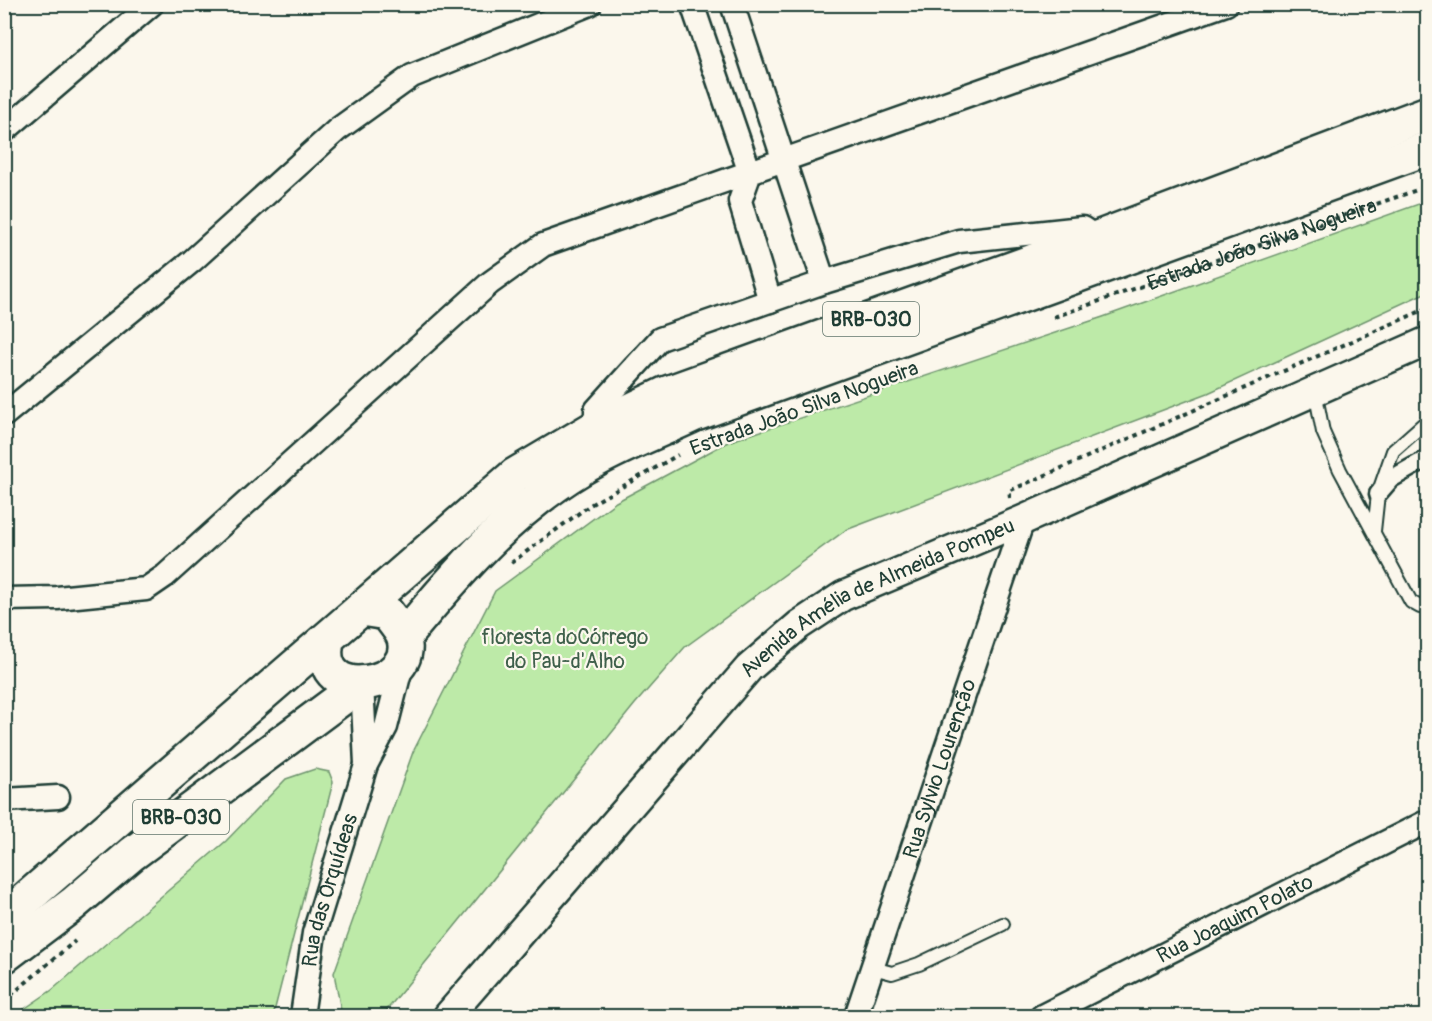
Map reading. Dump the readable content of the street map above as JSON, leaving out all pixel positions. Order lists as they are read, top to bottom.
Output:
{
  "streets": {
    "main road": ["Estrada João Silva Nogueira", "BRB-030"],
    "street": [
      "Avenida Amélia de Almeida Pompeu",
      "Rua Sylvio Lourenção",
      "Rua das Orquídeas",
      "Rua Joaquim Polato"
    ]
  },
  "crossings": [
    ["Estrada João Silva Nogueira", "BRB-030"],
    ["Estrada João Silva Nogueira", "Rua das Orquídeas"],
    ["BRB-030", "Rua das Orquídeas"],
    ["Avenida Amélia de Almeida Pompeu", "Rua Sylvio Lourenção"]
  ],
  "parks": ["floresta doCórrego do Pau-d'Alho"]
}
